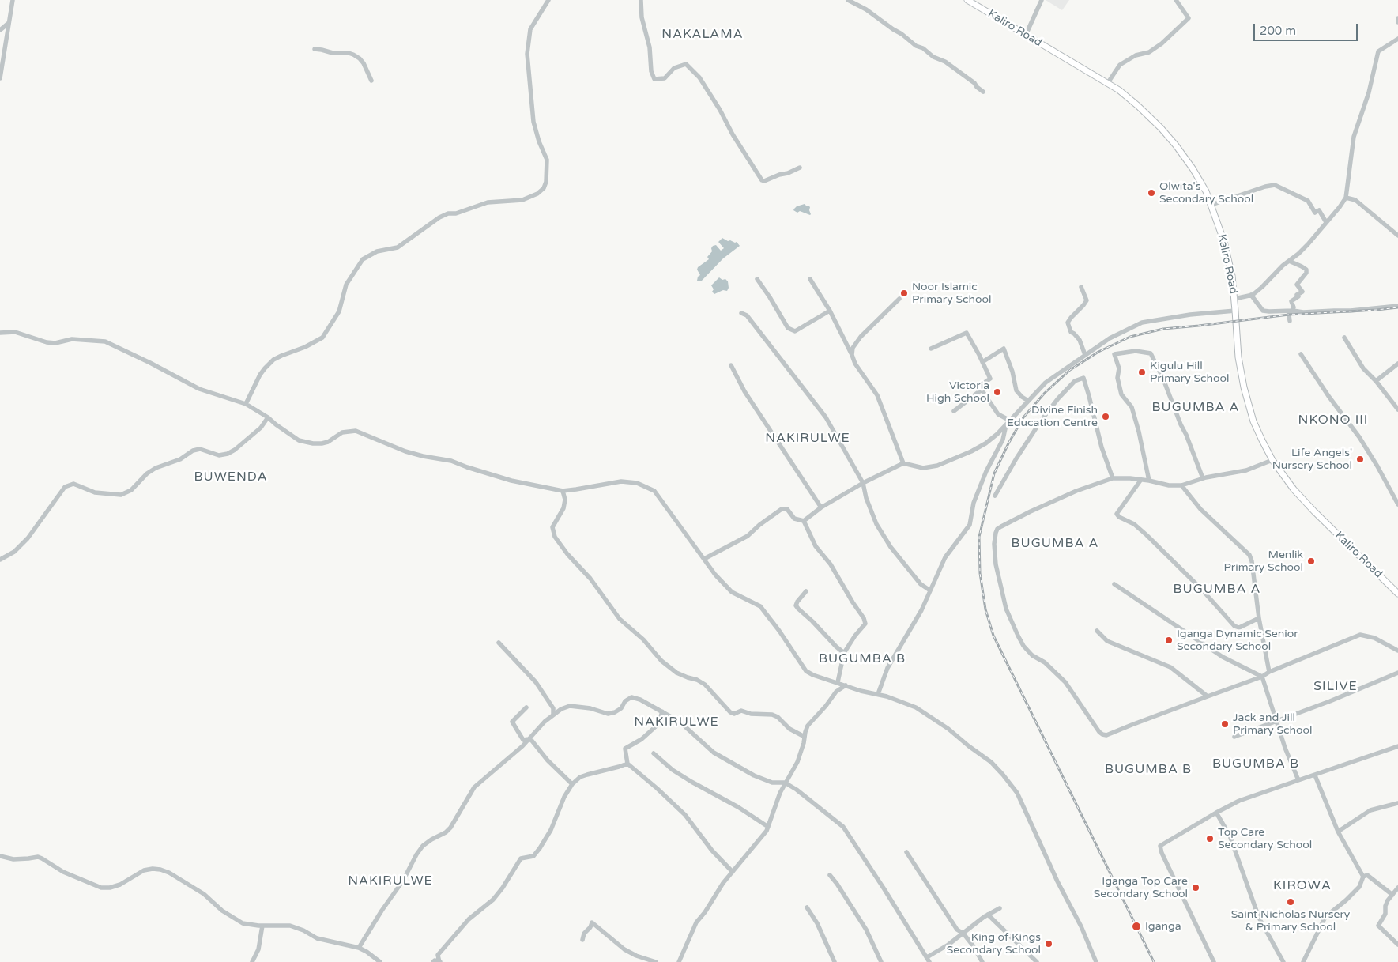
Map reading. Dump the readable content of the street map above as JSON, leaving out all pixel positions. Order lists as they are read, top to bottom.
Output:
{
  "streets": {
    "main road": ["Kaliro Road"]
  },
  "districts": [
    "NAKALAMA",
    "BUGUMBA A",
    "NKONO III",
    "NAKIRULWE",
    "BUWENDA",
    "BUGUMBA A",
    "BUGUMBA A",
    "BUGUMBA B",
    "SILIVE",
    "NAKIRULWE",
    "BUGUMBA B",
    "BUGUMBA B",
    "NAKIRULWE",
    "KIROWA"
  ],
  "places": [
    "Olwita's Secondary School",
    "Noor Islamic Primary School",
    "Kigulu Hill Primary School",
    "Victoria High School",
    "Divine Finish Education Centre",
    "Life Angels' Nursery School",
    "Menlik Primary School",
    "Iganga Dynamic Senior Secondary School",
    "Jack and Jill Primary School",
    "Top Care Secondary School",
    "Iganga Top Care Secondary School",
    "Saint Nicholas Nursery & Primary School",
    "Iganga",
    "King of Kings Secondary School"
  ],
  "scale_bar": "200 m"
}
